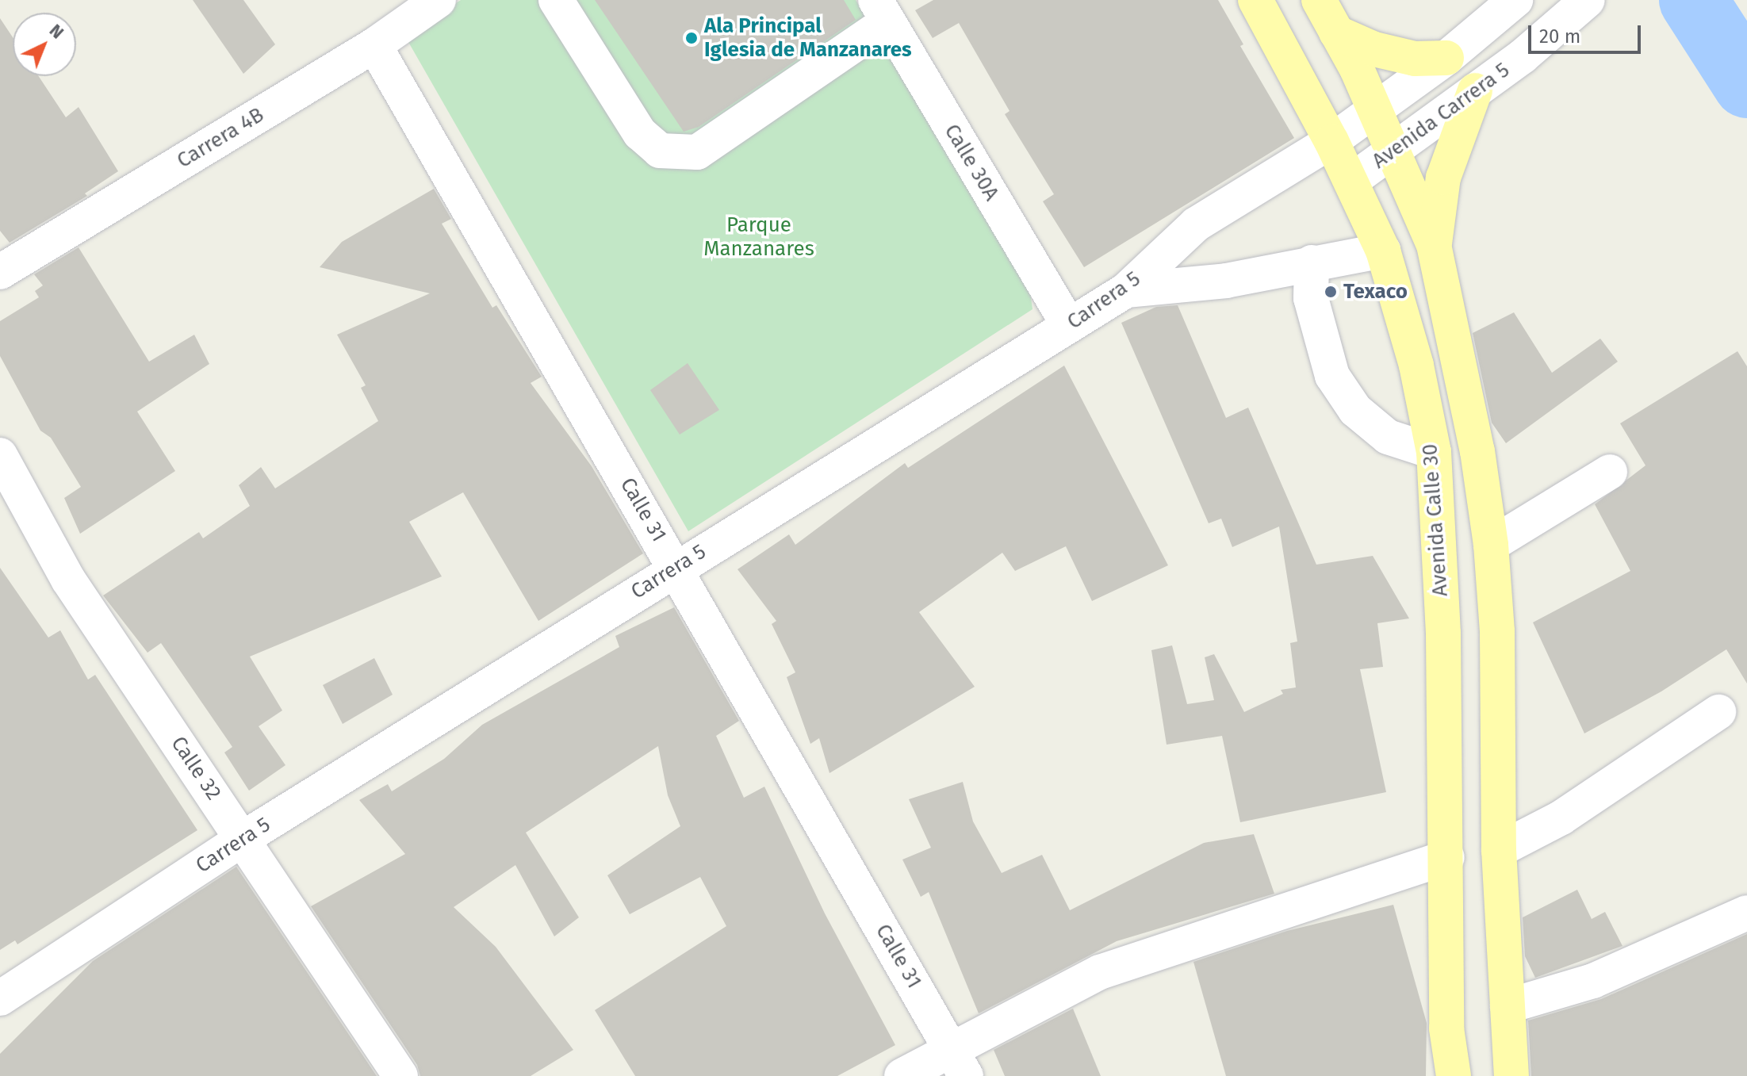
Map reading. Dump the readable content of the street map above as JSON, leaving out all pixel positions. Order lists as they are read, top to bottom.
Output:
{
  "streets": {
    "main road": ["Avenida Calle 30"],
    "street": [
      "Avenida Carrera 5",
      "Carrera 4B",
      "Calle 30A",
      "Carrera 5",
      "Calle 31",
      "Calle 32"
    ]
  },
  "crossings": [
    ["Avenida Carrera 5", "Carrera 5"],
    ["Avenida Carrera 5", "Avenida Calle 30"],
    ["Carrera 4B", "Calle 31"],
    ["Calle 30A", "Carrera 5"],
    ["Carrera 5", "Calle 31"],
    ["Carrera 5", "Avenida Calle 30"],
    ["Carrera 5", "Calle 32"]
  ],
  "parks": ["Parque Manzanares"],
  "places": ["Ala Principal Iglesia de Manzanares", "Texaco"],
  "scale_bar": "20 m",
  "north": "top right"
}
